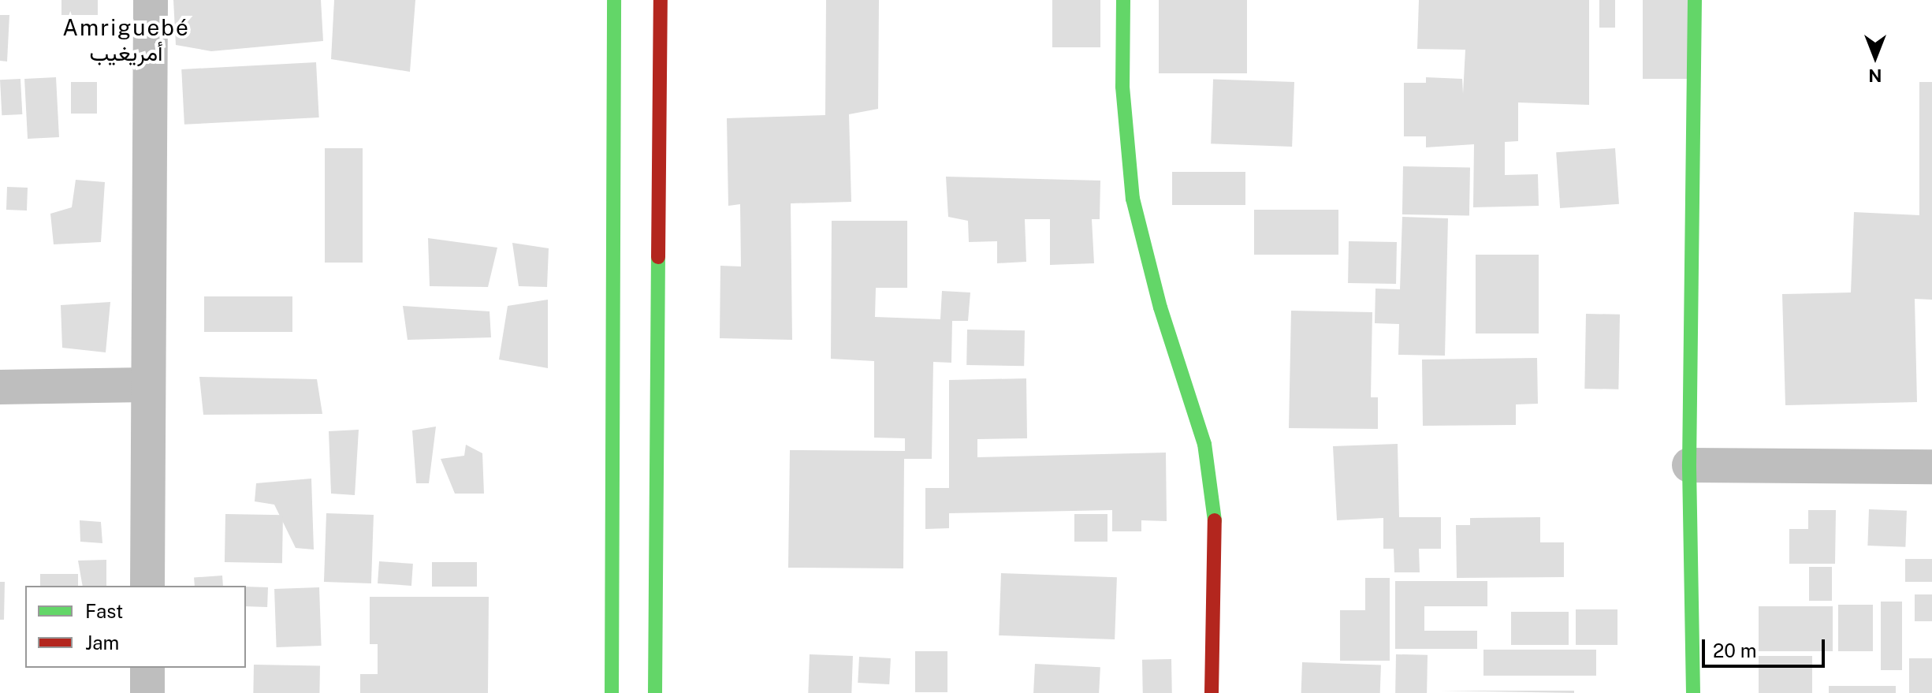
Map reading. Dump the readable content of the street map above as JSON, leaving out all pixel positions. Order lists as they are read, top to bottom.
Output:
{
  "districts": ["Amriguebé أمريغيب"],
  "legend": ["Fast", "Jam"],
  "scale_bar": "20 m",
  "north": "bottom"
}
